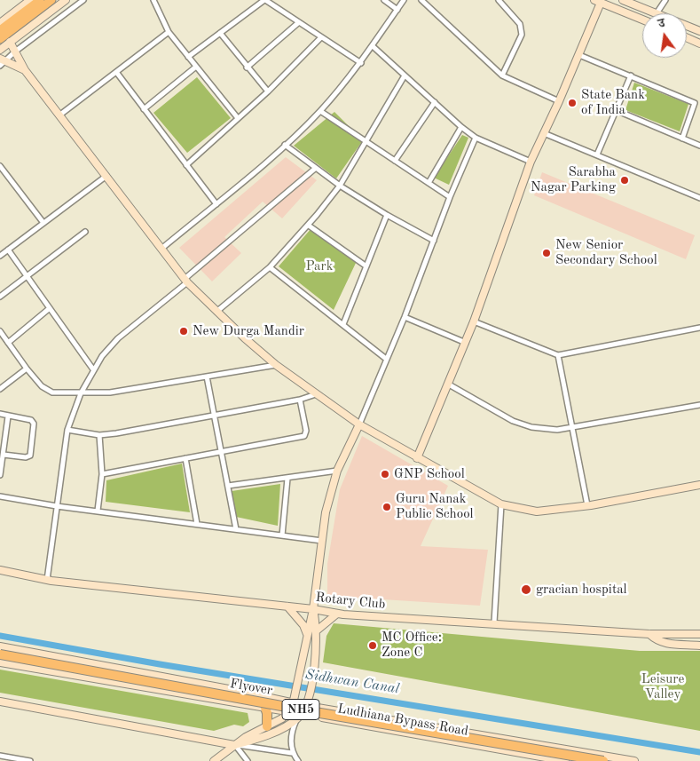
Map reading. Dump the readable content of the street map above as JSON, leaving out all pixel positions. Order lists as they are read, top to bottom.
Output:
{
  "streets": {
    "highway": ["Flyover", "NH5"],
    "street": ["Rotary Club", "Ludhiana Bypass Road"]
  },
  "water": ["Sidhwan Canal"],
  "parks": ["Park", "Leisure Valley"],
  "places": [
    "State Bank of India",
    "Sarabha Nagar Parking",
    "New Senior Secondary School",
    "New Durga Mandir",
    "GNP School",
    "Guru Nanak Public School",
    "gracian hospital",
    "MC Office: Zone C"
  ],
  "north": "top"
}
